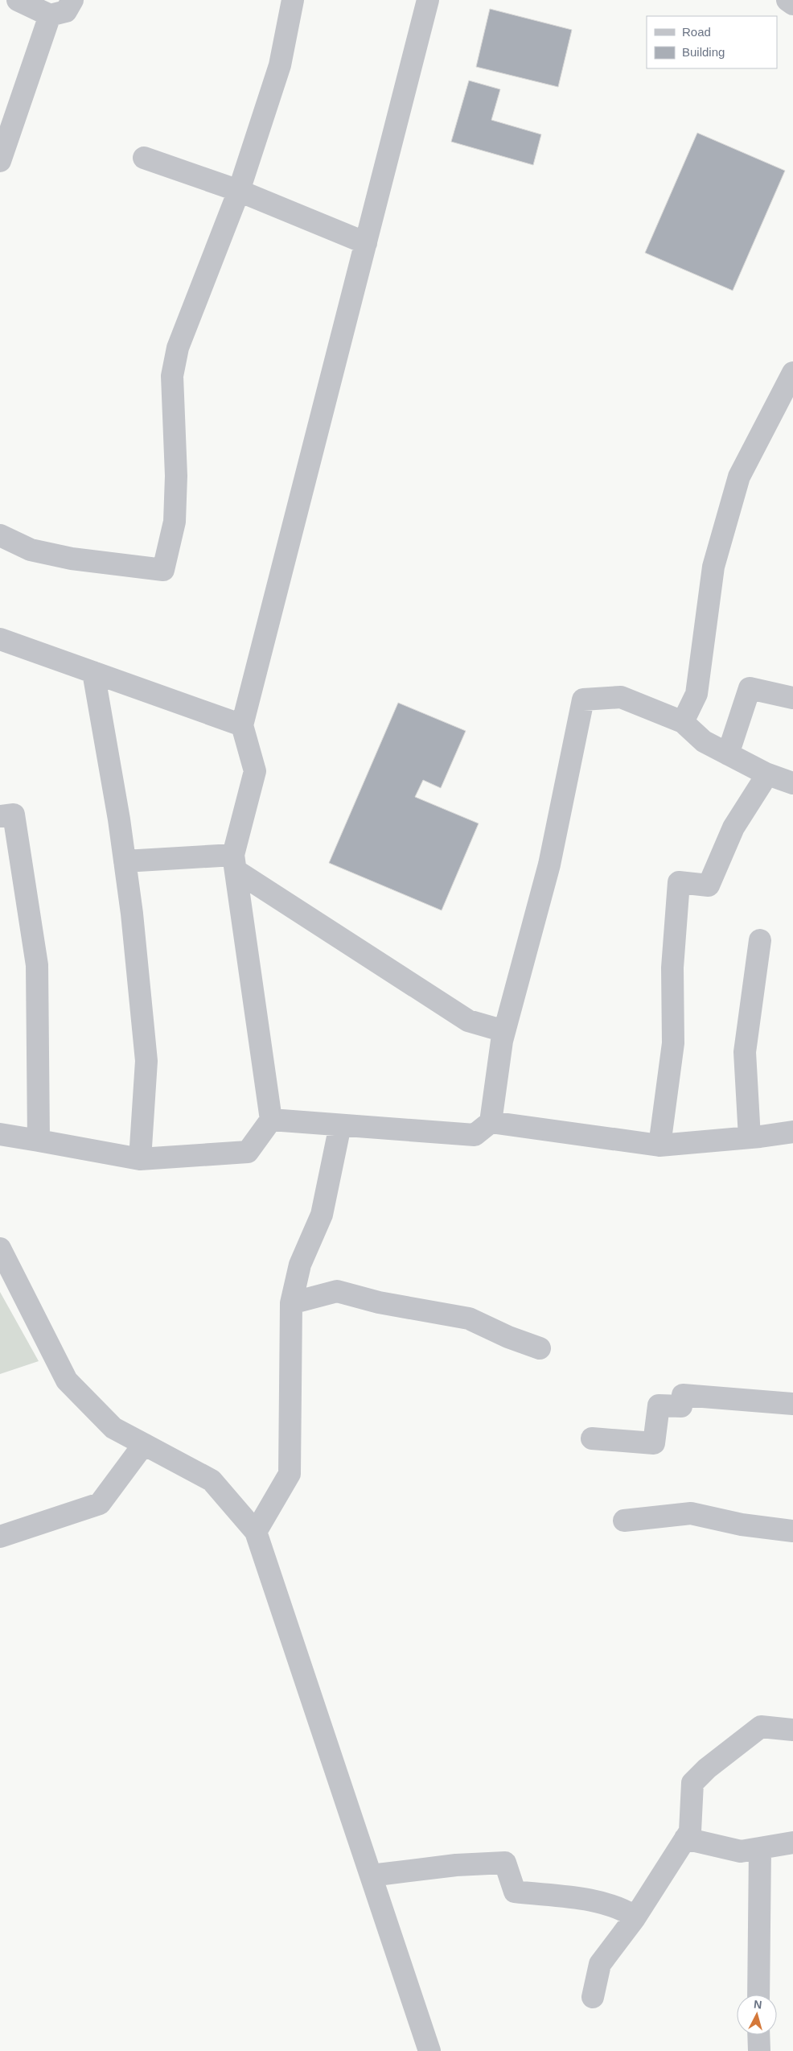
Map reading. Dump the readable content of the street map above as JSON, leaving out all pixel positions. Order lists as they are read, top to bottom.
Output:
{
  "legend": ["Road", "Building"],
  "north": "top"
}
